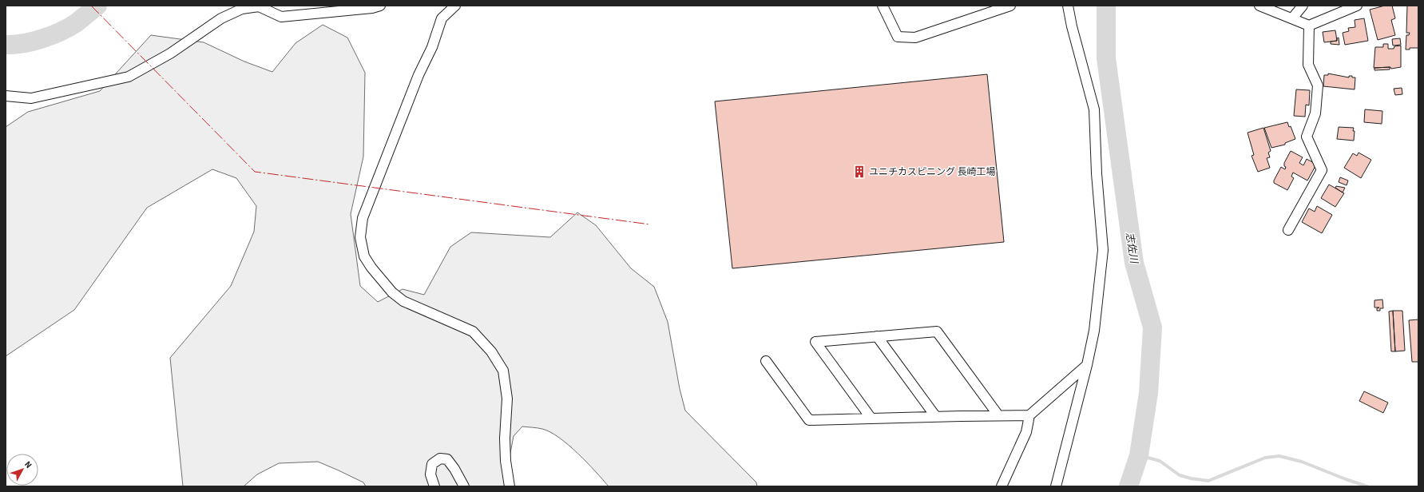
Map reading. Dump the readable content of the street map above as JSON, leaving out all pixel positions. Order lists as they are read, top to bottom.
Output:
{
  "water": ["志佐川"],
  "places": {
    "building": ["ユニチカスピニング 長崎工場"]
  },
  "north": "top right"
}
